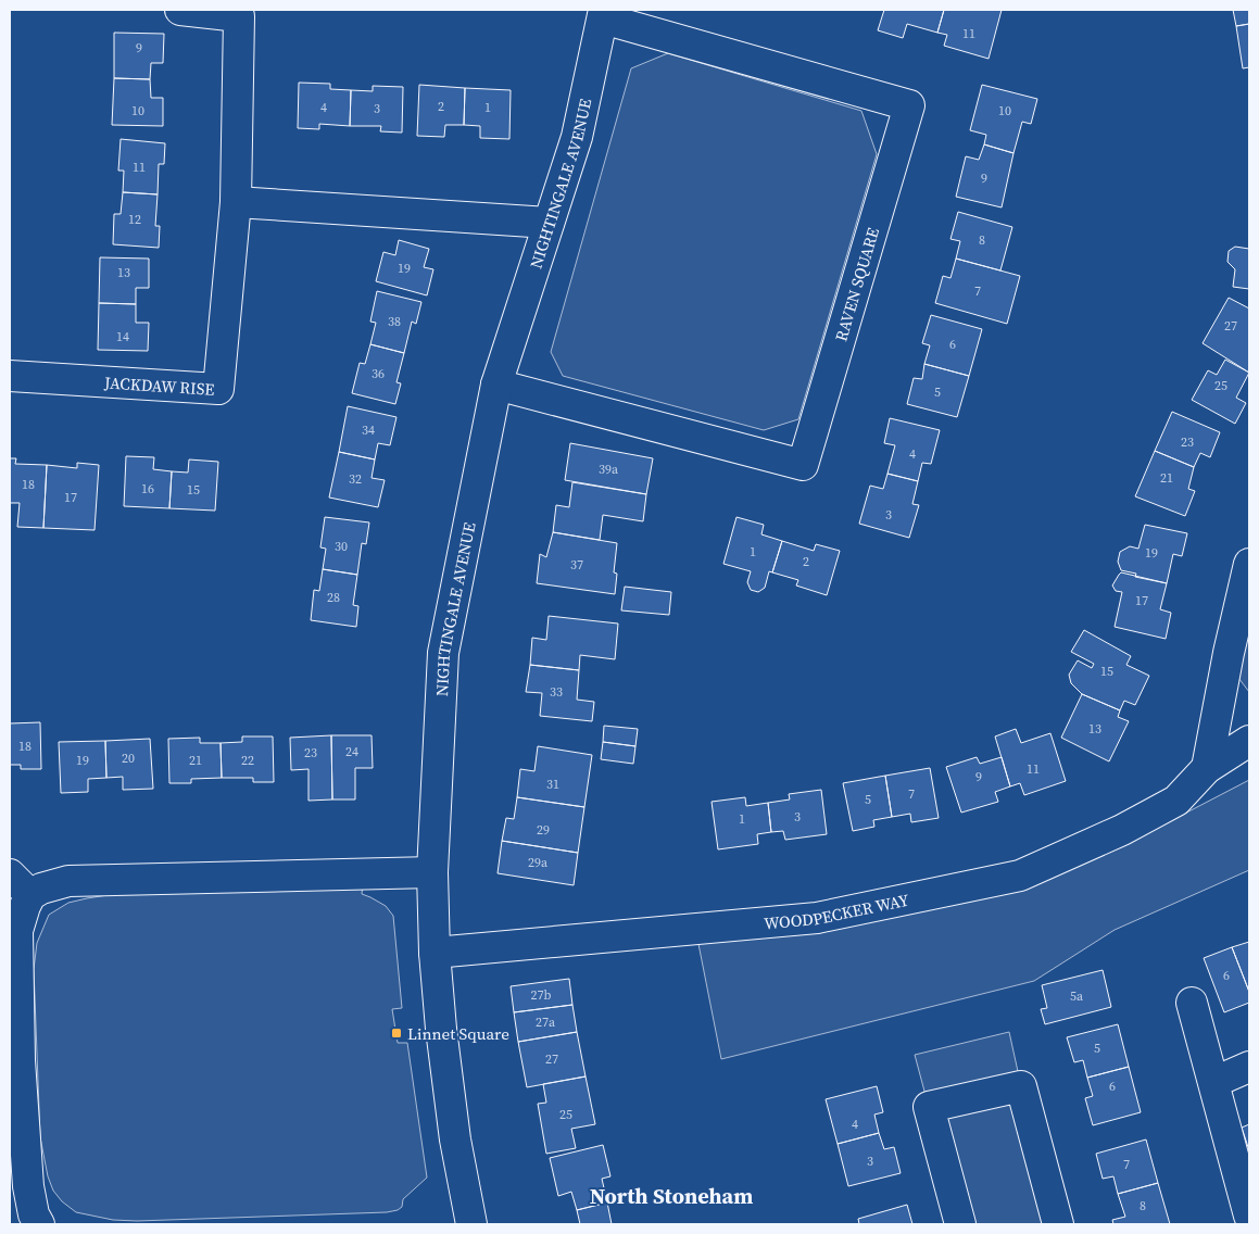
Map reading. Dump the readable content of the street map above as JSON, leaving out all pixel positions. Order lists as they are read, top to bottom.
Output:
{
  "streets": {
    "street": [
      "NIGHTINGALE AVENUE",
      "RAVEN SQUARE",
      "JACKDAW RISE",
      "WOODPECKER WAY"
    ]
  },
  "crossings": [
    ["NIGHTINGALE AVENUE", "RAVEN SQUARE"],
    ["NIGHTINGALE AVENUE", "WOODPECKER WAY"]
  ],
  "districts": ["North Stoneham"],
  "places": {
    "transit": ["Linnet Square"]
  },
  "house_numbers": [
    "11",
    "9",
    "2",
    "4",
    "1",
    "3",
    "10",
    "10",
    "11",
    "9",
    "12",
    "8",
    "19",
    "13",
    "7",
    "38",
    "27",
    "14",
    "6",
    "36",
    "25",
    "5",
    "34",
    "23",
    "4",
    "39a",
    "21",
    "32",
    "18",
    "16",
    "15",
    "17",
    "3",
    "30",
    "1",
    "19",
    "2",
    "37",
    "28",
    "17",
    "15",
    "33",
    "13",
    "18",
    "24",
    "23",
    "20",
    "19",
    "21",
    "22",
    "11",
    "9",
    "31",
    "7",
    "5",
    "3",
    "1",
    "29",
    "29a",
    "6",
    "27b",
    "5a",
    "27a",
    "5",
    "27",
    "6",
    "25",
    "4",
    "3",
    "7",
    "8"
  ]
}
